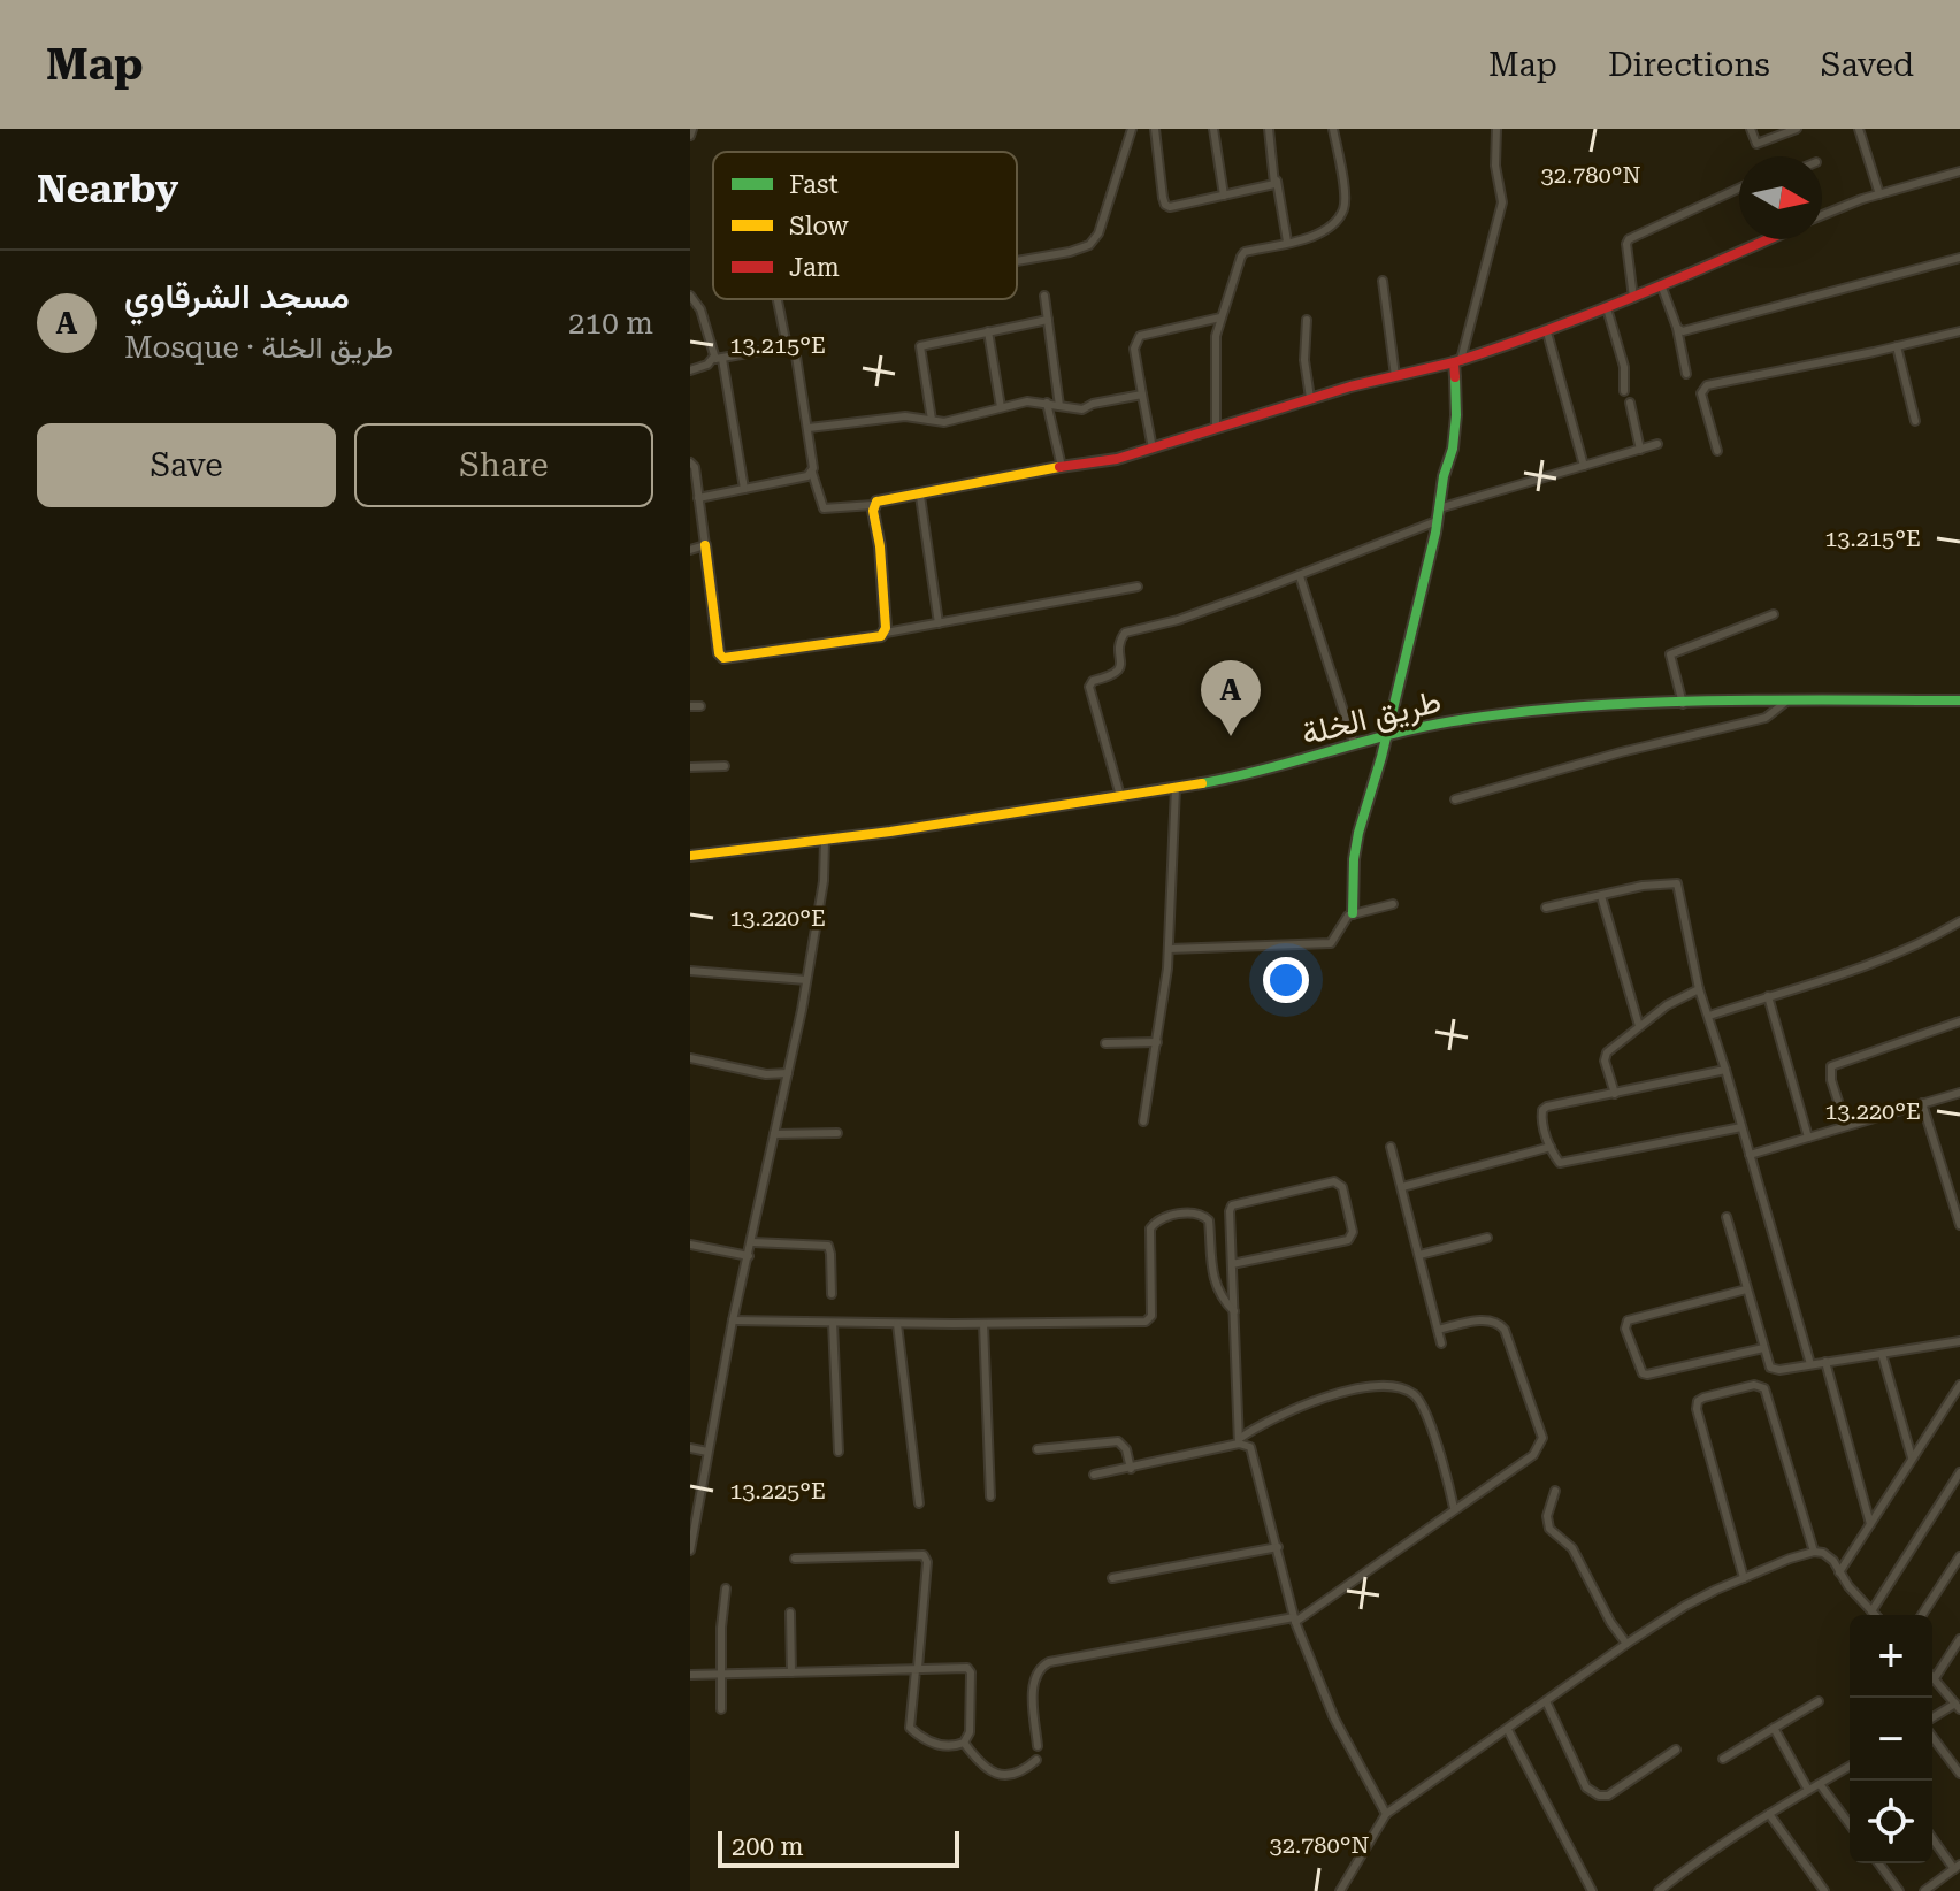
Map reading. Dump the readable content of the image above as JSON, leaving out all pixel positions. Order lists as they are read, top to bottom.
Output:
{
  "streets": {
    "street": ["طريق الخلة"]
  },
  "legend": ["Fast", "Slow", "Jam"],
  "scale_bar": "200 m",
  "north": "right",
  "page": {
    "header": "Map",
    "nav": ["Map", "Directions", "Saved"],
    "heading": "Nearby",
    "list": [
      {
        "mark": "A",
        "name": "مسجد الشرقاوي",
        "note": "Mosque · طريق الخلة",
        "value": "210 m"
      }
    ],
    "buttons": ["Save", "Share"],
    "pins": "A",
    "map_buttons": ["+", "−"],
    "scale": "200 m"
  },
  "coordinates": [
    "32.780°N",
    "13.215°E",
    "13.220°E",
    "13.225°E"
  ]
}
